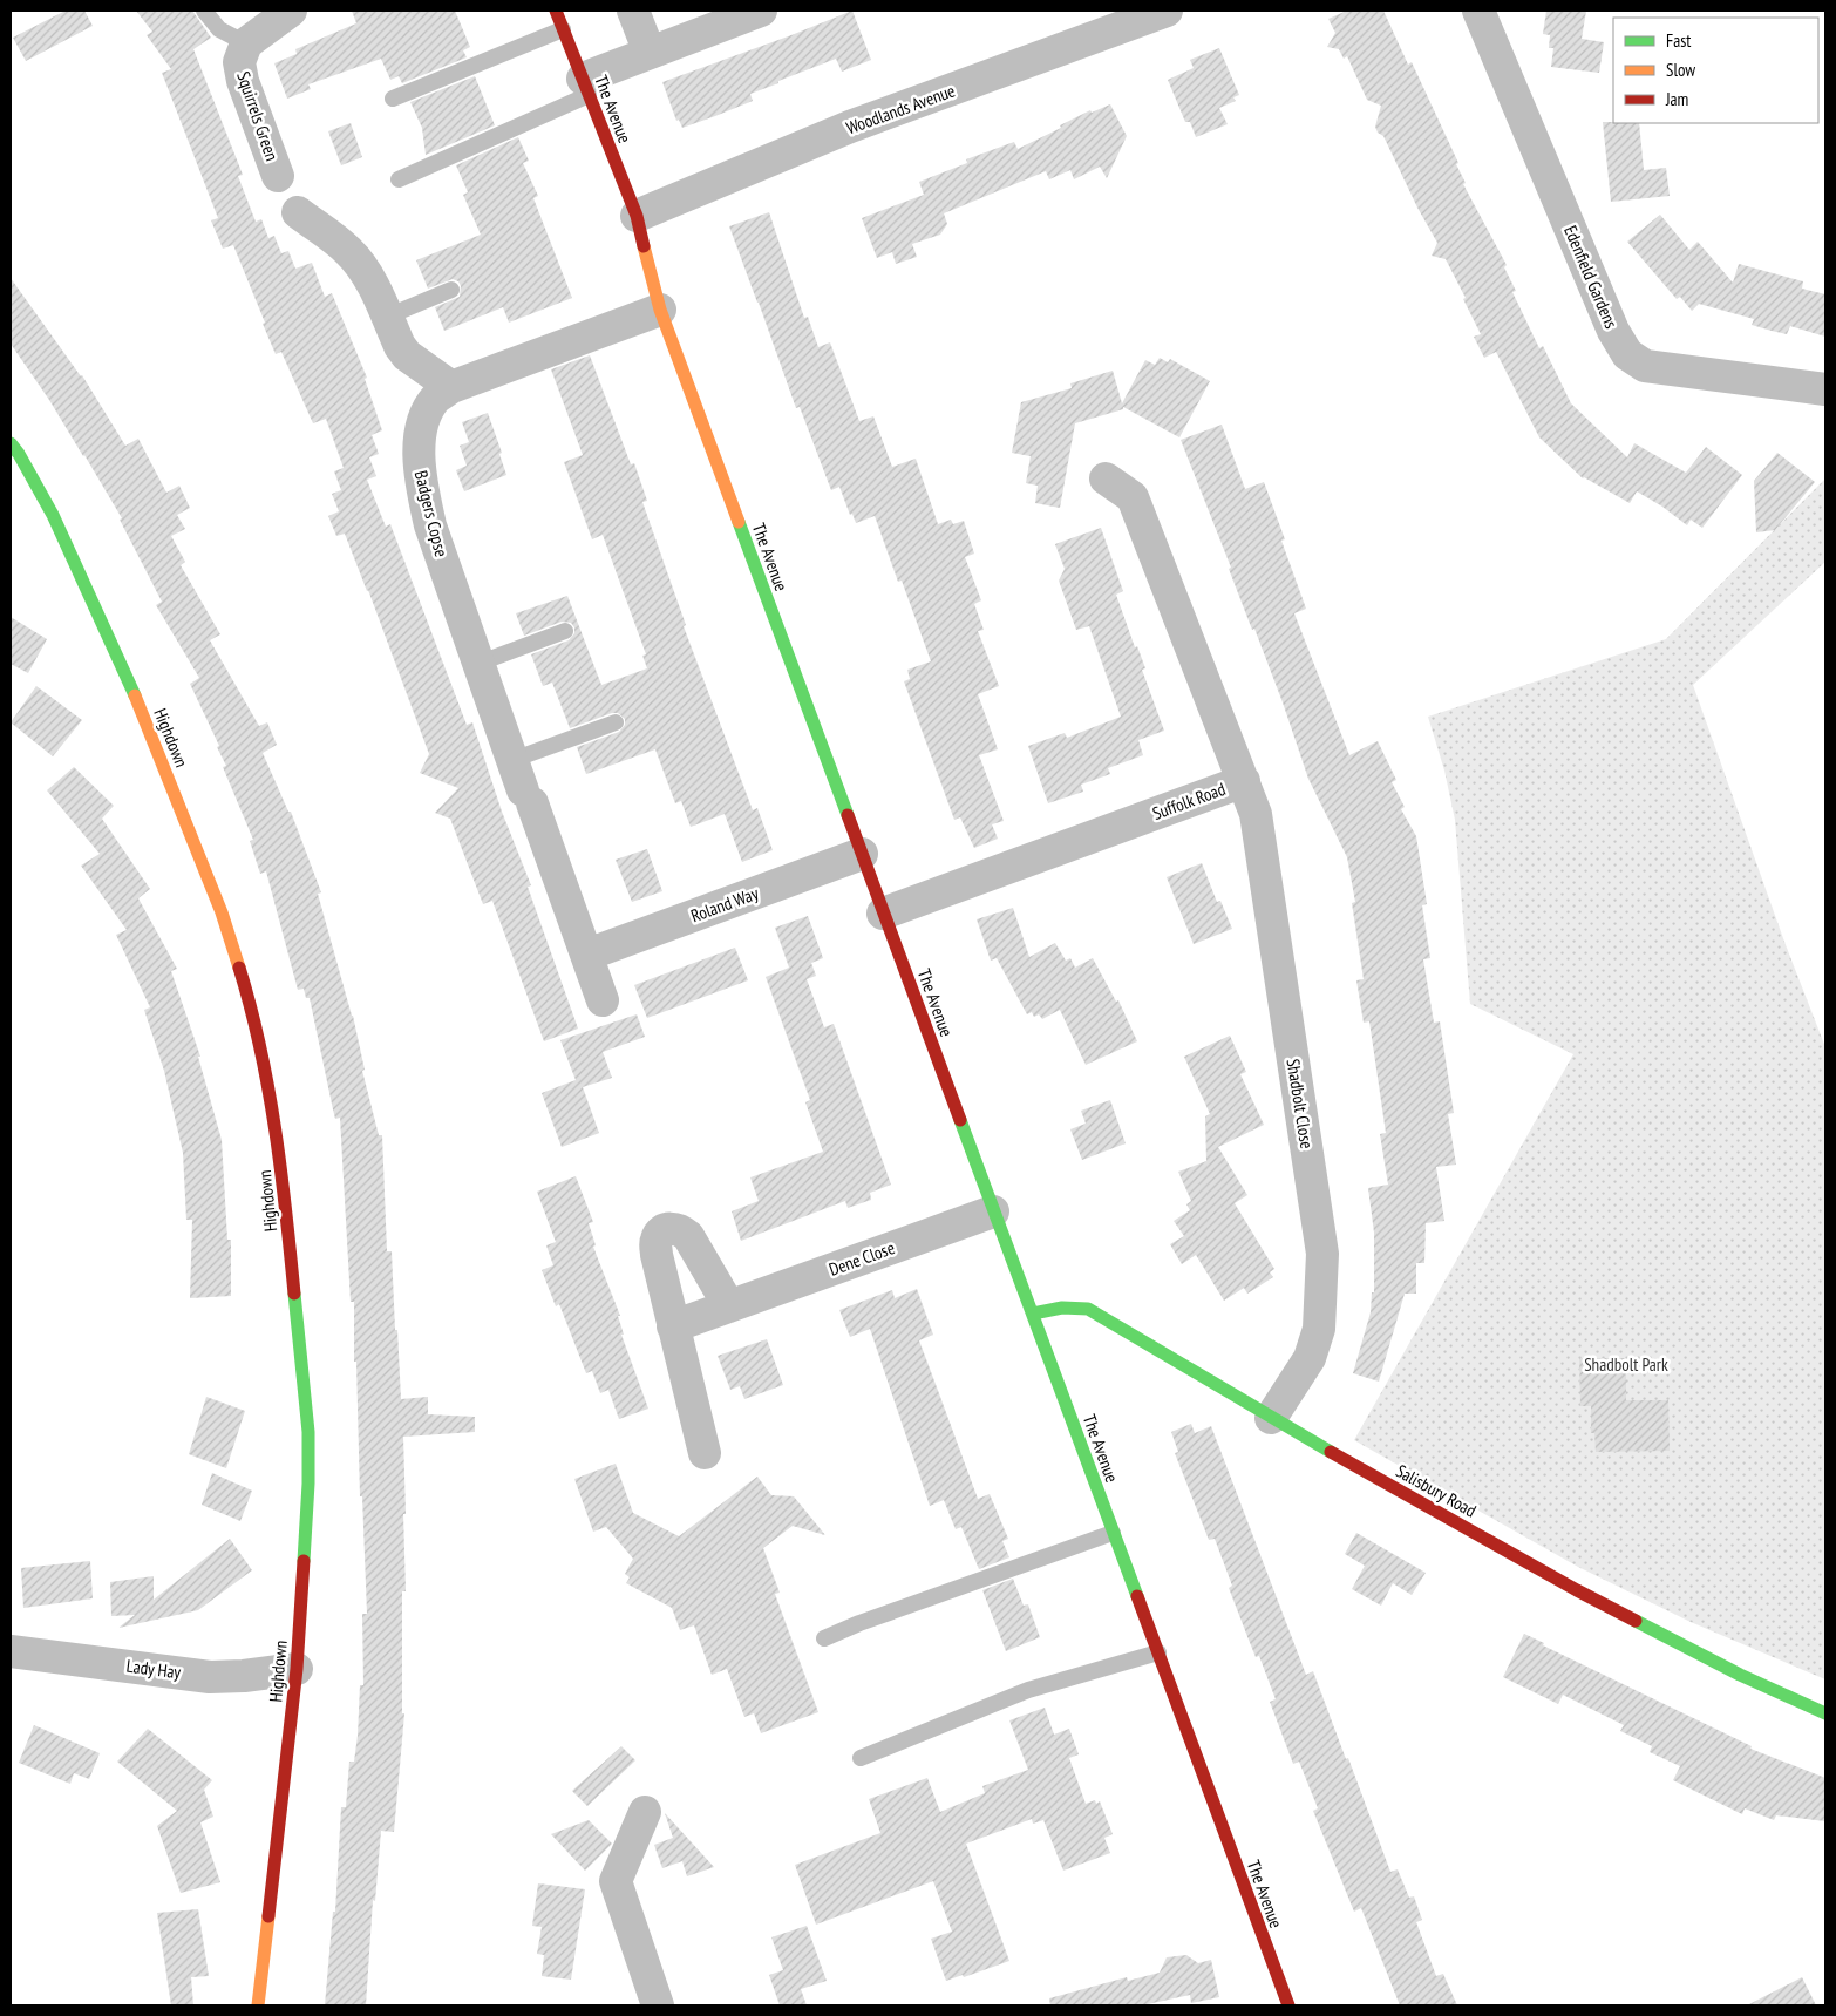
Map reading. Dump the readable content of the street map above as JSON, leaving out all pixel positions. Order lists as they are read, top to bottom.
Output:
{
  "streets": {
    "street": [
      "The Avenue",
      "Woodlands Avenue",
      "Squirrels Green",
      "Edenfield Gardens",
      "Badgers Copse",
      "Highdown",
      "Suffolk Road",
      "Roland Way",
      "Shadbolt Close",
      "Dene Close",
      "Salisbury Road",
      "Lady Hay"
    ]
  },
  "crossings": [
    ["The Avenue", "Woodlands Avenue"],
    ["The Avenue", "Badgers Copse"],
    ["The Avenue", "Suffolk Road"],
    ["The Avenue", "Roland Way"],
    ["The Avenue", "Dene Close"],
    ["The Avenue", "Salisbury Road"],
    ["Badgers Copse", "Roland Way"],
    ["Highdown", "Lady Hay"],
    ["Suffolk Road", "Shadbolt Close"],
    ["Shadbolt Close", "Salisbury Road"]
  ],
  "parks": ["Shadbolt Park"],
  "legend": ["Fast", "Slow", "Jam"]
}
